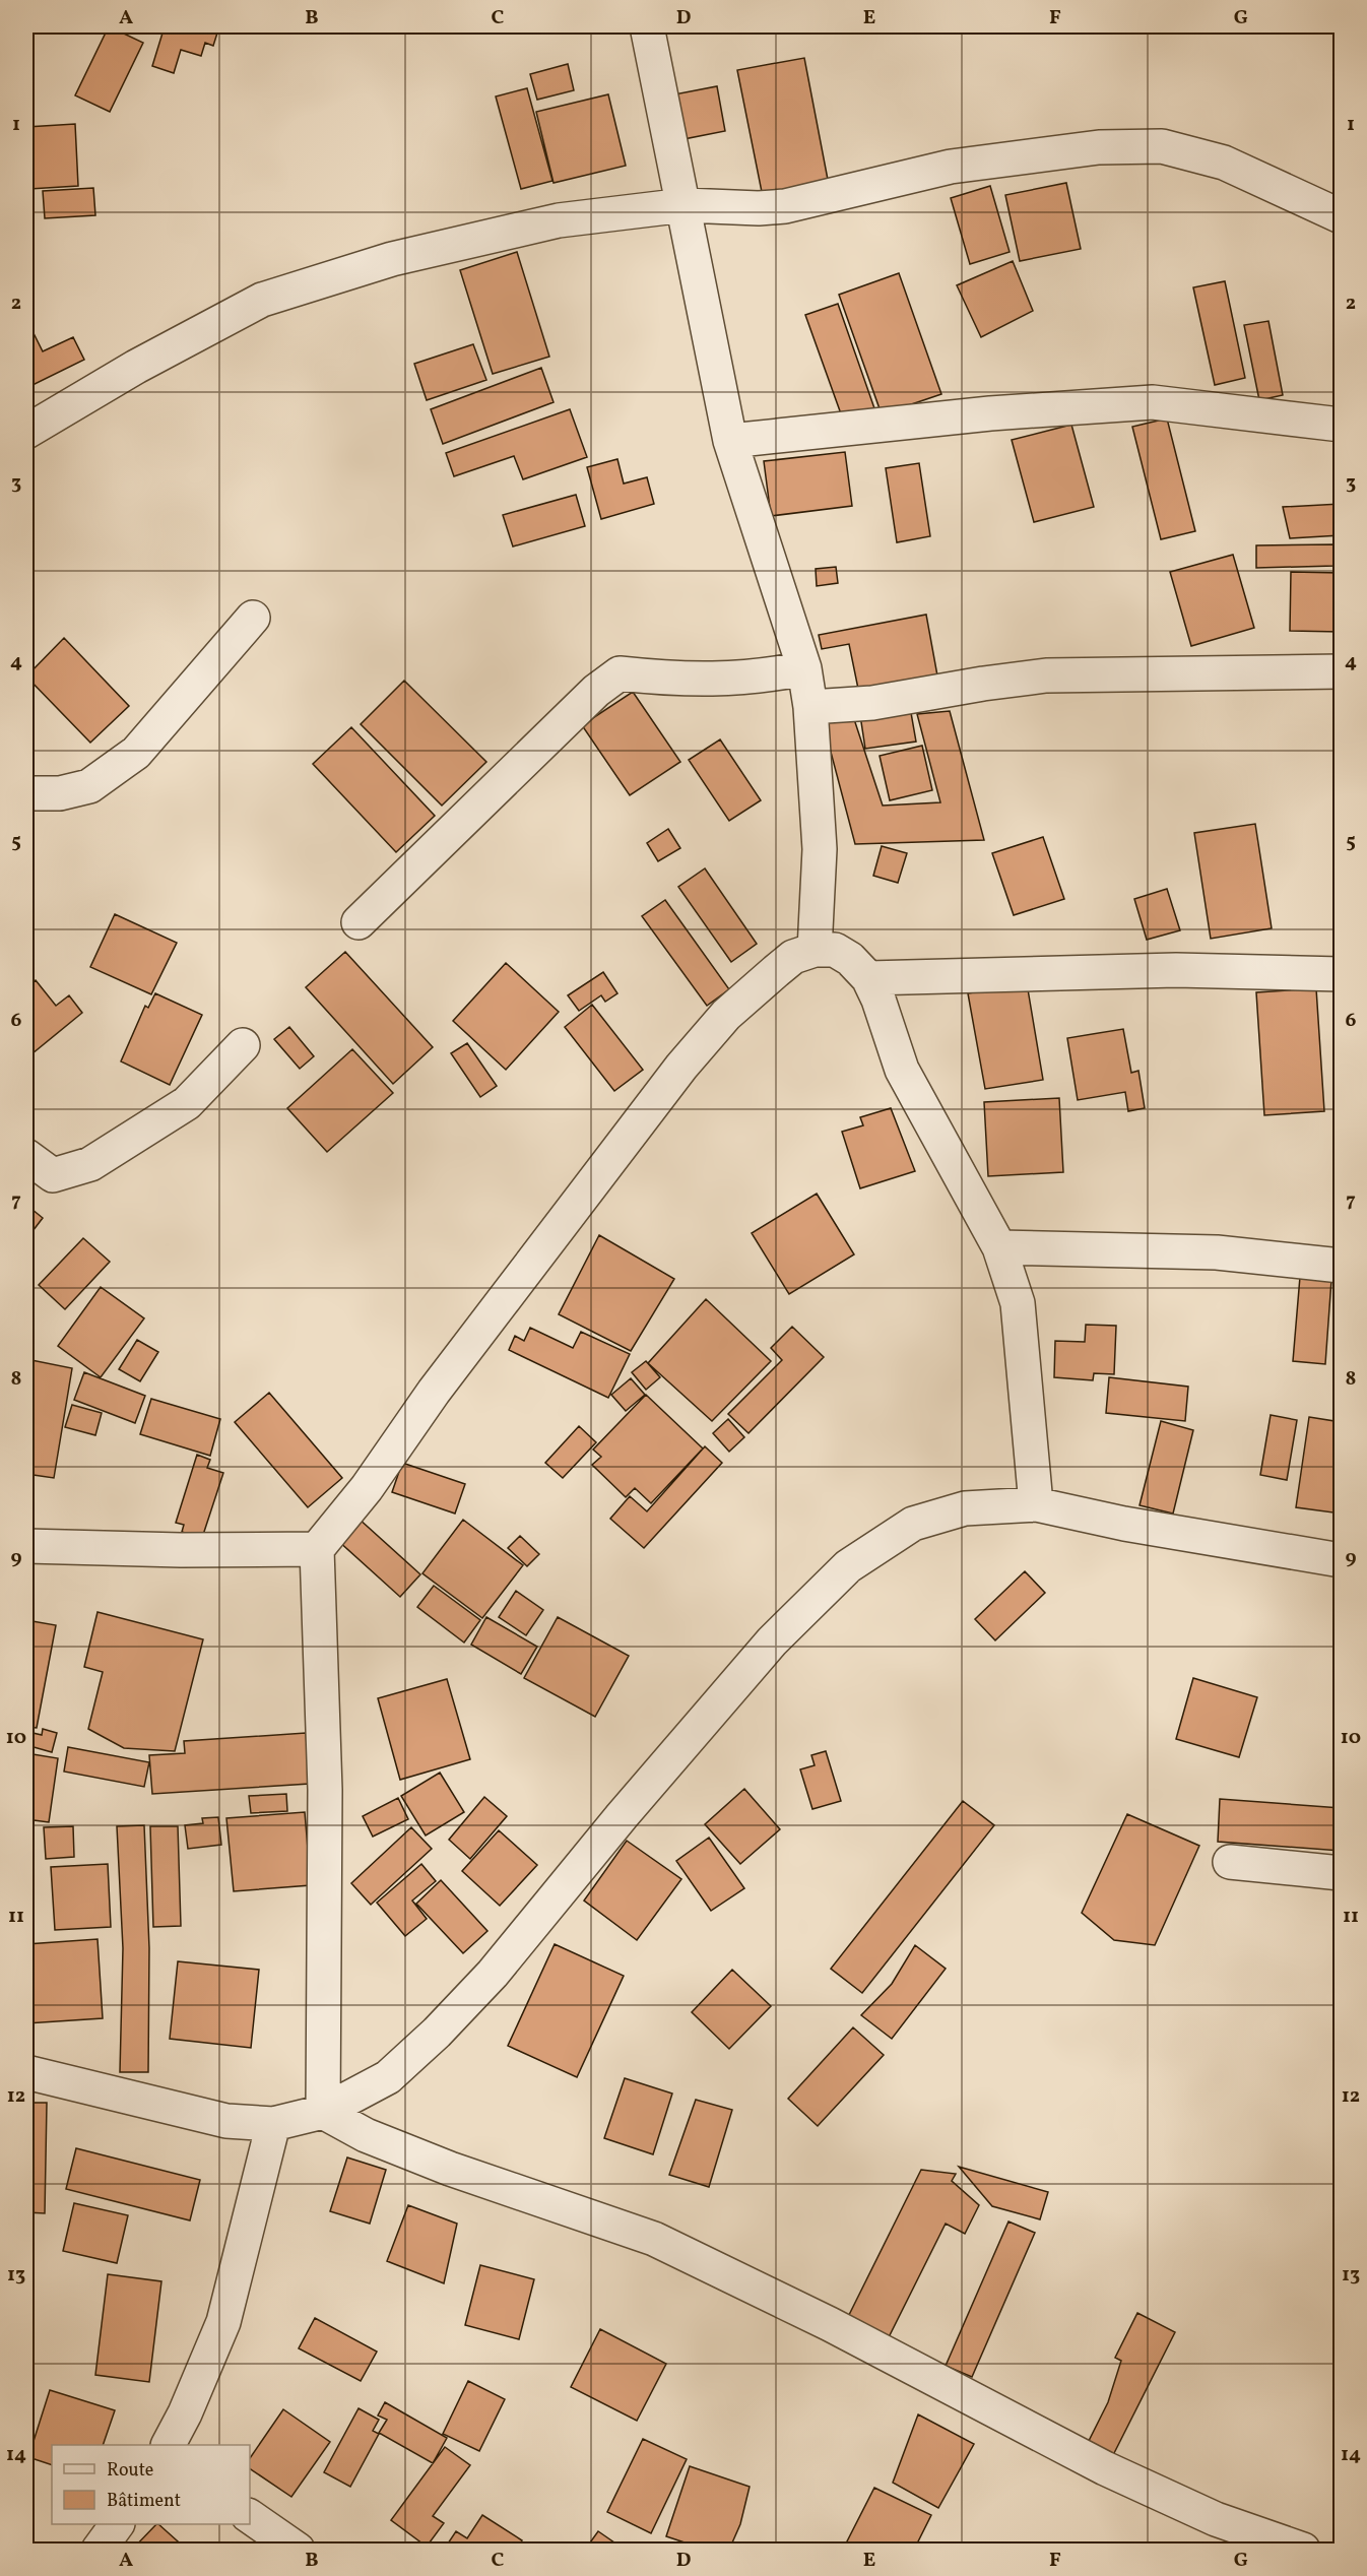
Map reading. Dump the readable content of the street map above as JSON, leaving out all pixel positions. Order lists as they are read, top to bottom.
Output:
{
  "legend": ["Route", "Bâtiment"],
  "grid": {
    "columns": [
      "A",
      "B",
      "C",
      "D",
      "E",
      "F",
      "G"
    ],
    "rows": [
      "1",
      "2",
      "3",
      "4",
      "5",
      "6",
      "7",
      "8",
      "9",
      "10",
      "11",
      "12",
      "13",
      "14"
    ]
  }
}
